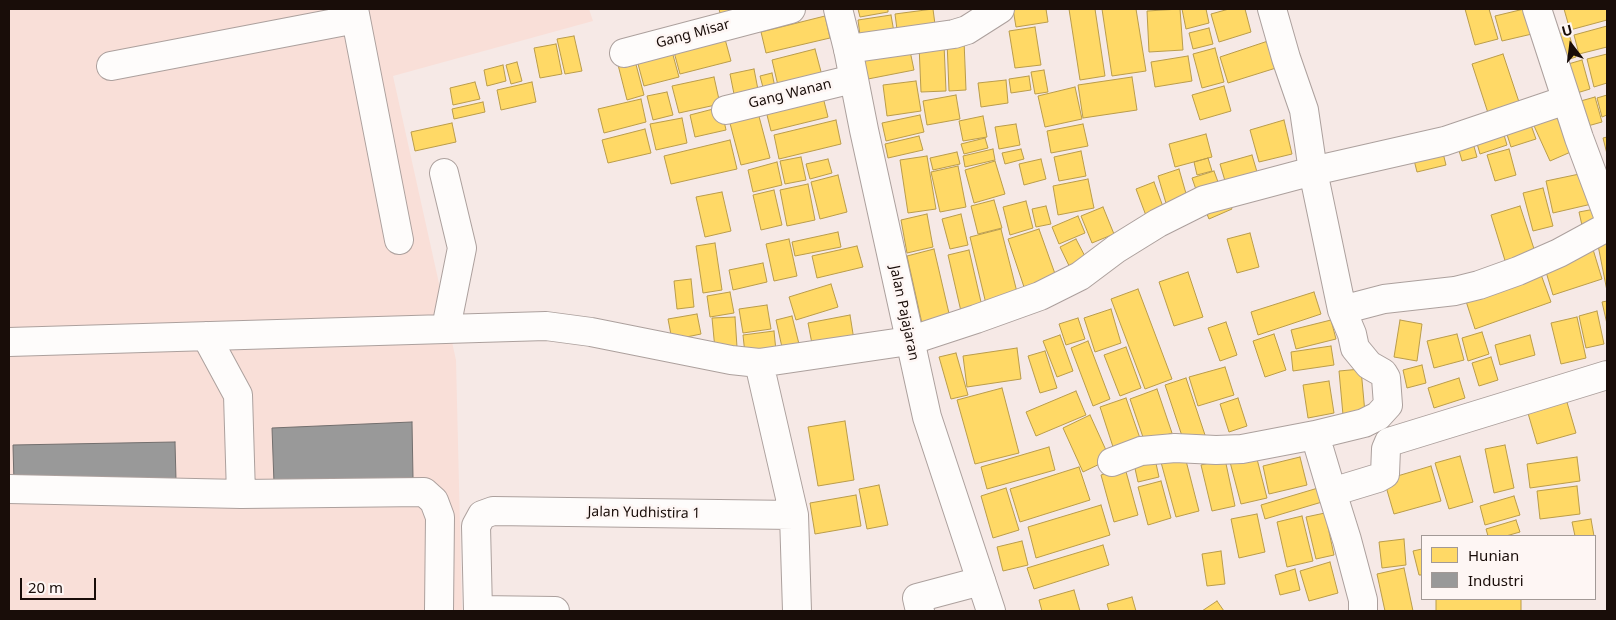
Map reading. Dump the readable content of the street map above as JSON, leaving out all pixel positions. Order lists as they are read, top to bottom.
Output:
{
  "streets": {
    "street": [
      "Gang Misar",
      "Gang Wanan",
      "Jalan Pajajaran",
      "Jalan Yudhistira 1"
    ]
  },
  "crossings": [
    ["Gang Wanan", "Jalan Pajajaran"]
  ],
  "legend": ["Hunian", "Industri"],
  "scale_bar": "20 m",
  "north": "top"
}
